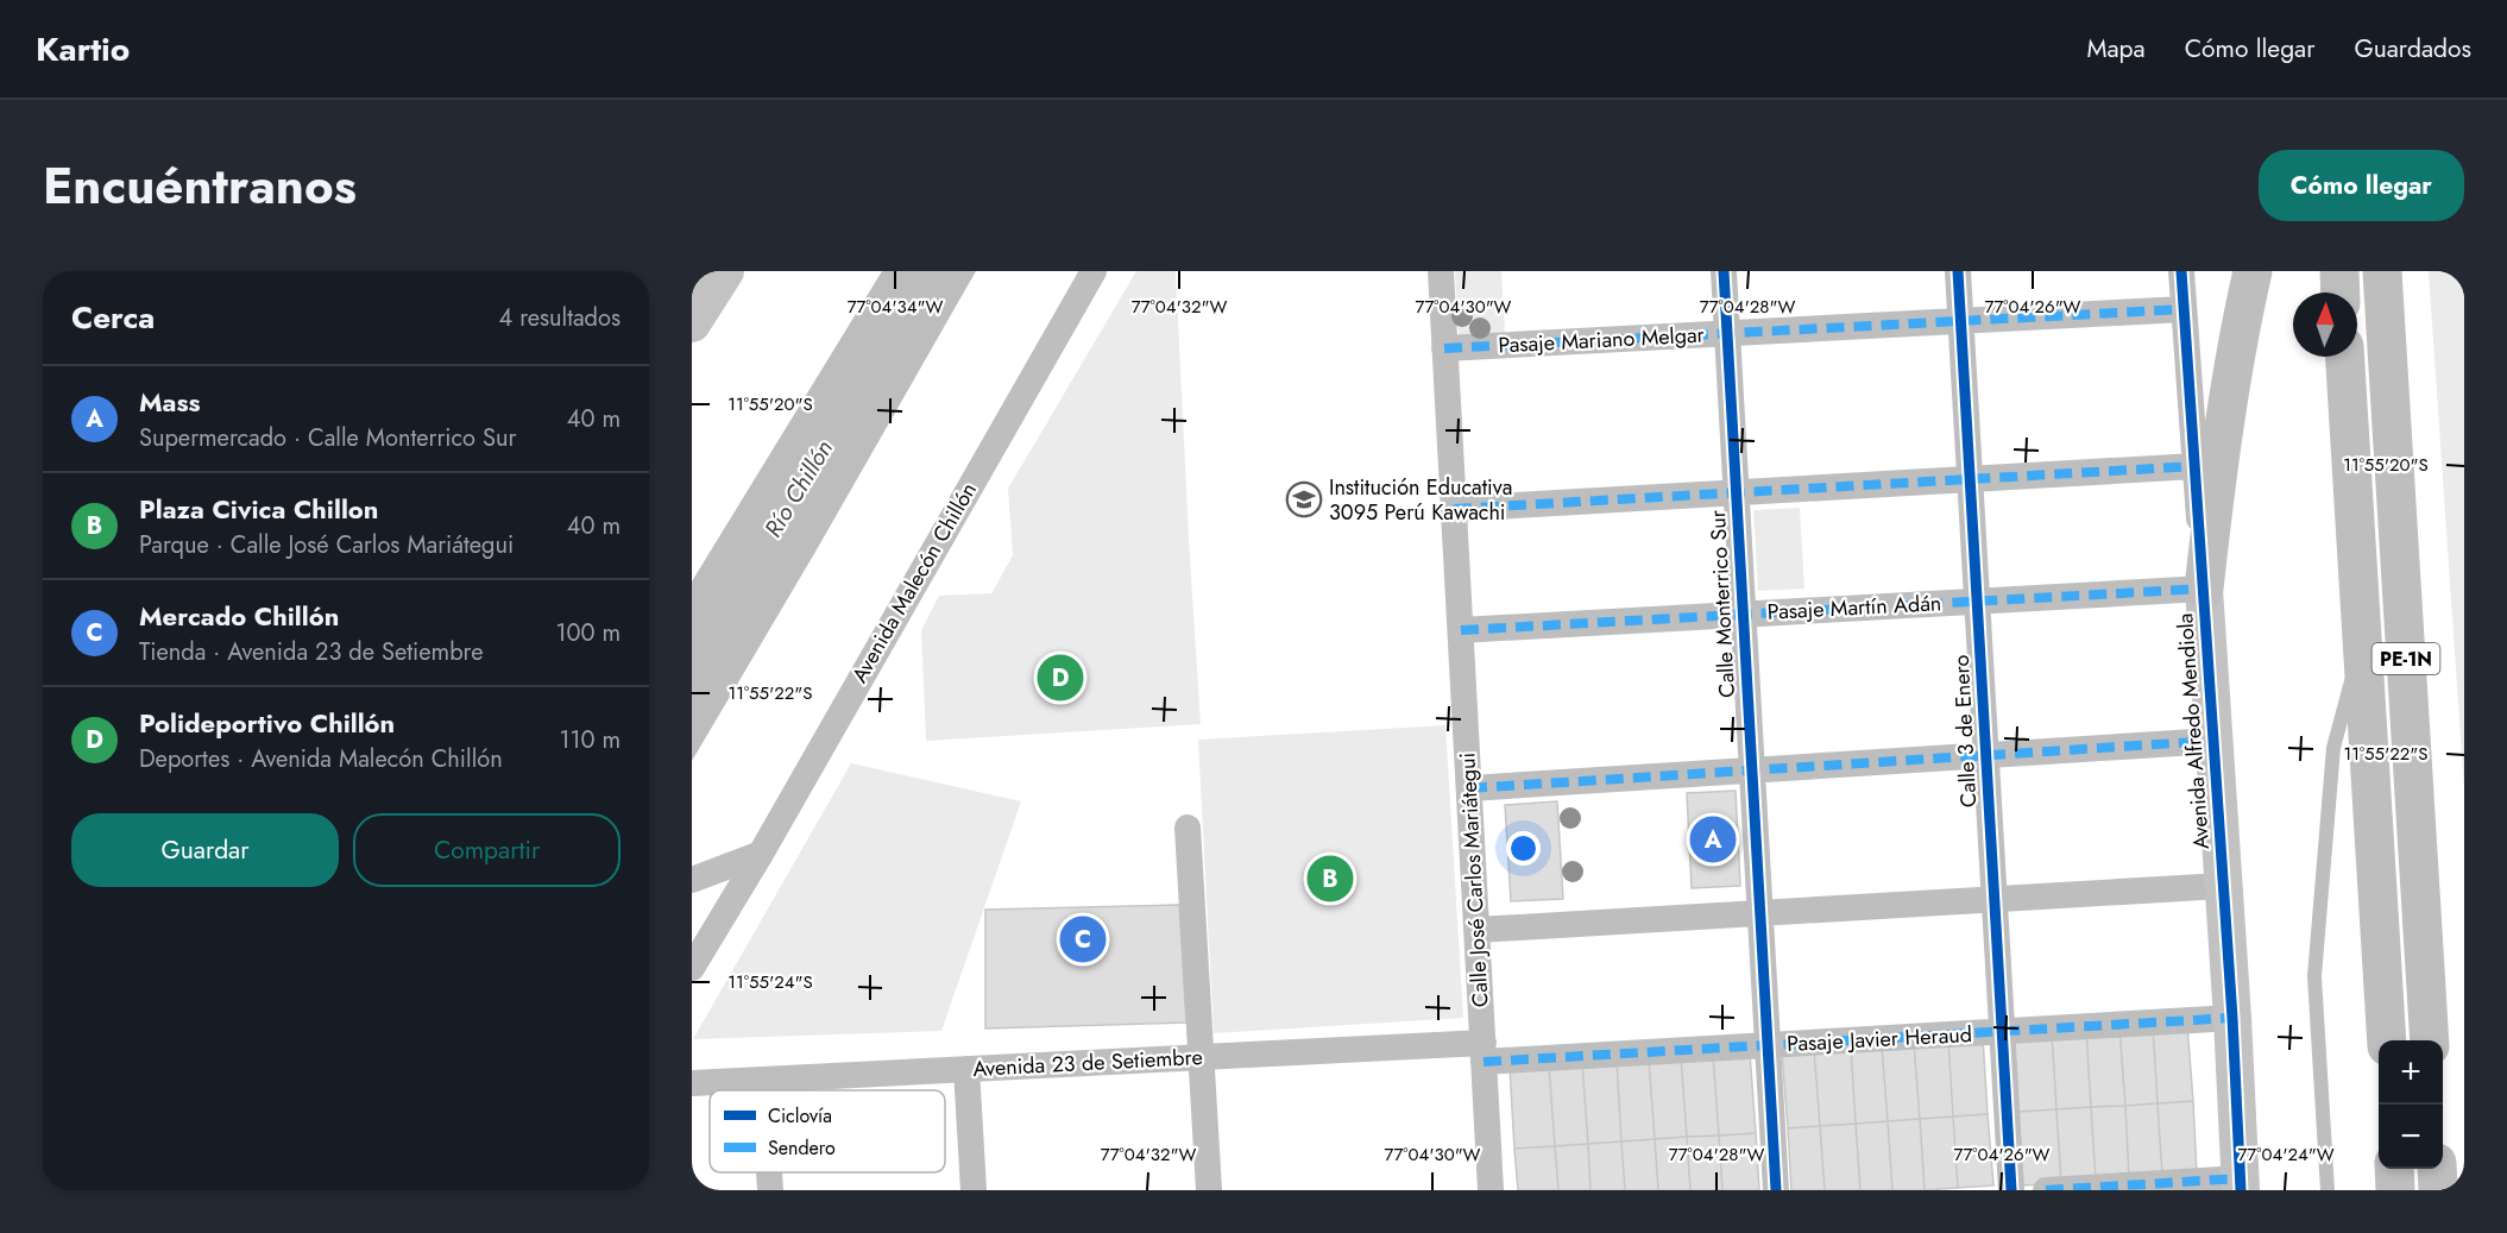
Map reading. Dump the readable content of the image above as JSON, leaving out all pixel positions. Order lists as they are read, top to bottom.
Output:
{
  "streets": {
    "highway": ["PE-1N"],
    "street": [
      "Pasaje Mariano Melgar",
      "Avenida Malecón Chillón",
      "Calle Monterrico Sur",
      "Pasaje Martín Adán",
      "Calle 3 de Enero",
      "Avenida Alfredo Mendiola",
      "Calle José Carlos Mariátegui",
      "Pasaje Javier Heraud",
      "Avenida 23 de Setiembre"
    ]
  },
  "crossings": [
    ["Pasaje Mariano Melgar", "Calle Monterrico Sur"],
    ["Pasaje Mariano Melgar", "Calle 3 de Enero"],
    ["Pasaje Mariano Melgar", "Avenida Alfredo Mendiola"],
    ["Pasaje Mariano Melgar", "Calle José Carlos Mariátegui"],
    ["Calle Monterrico Sur", "Pasaje Martín Adán"],
    ["Calle Monterrico Sur", "Pasaje Javier Heraud"],
    ["Pasaje Martín Adán", "Calle 3 de Enero"],
    ["Pasaje Martín Adán", "Avenida Alfredo Mendiola"],
    ["Pasaje Martín Adán", "Calle José Carlos Mariátegui"],
    ["Calle 3 de Enero", "Pasaje Javier Heraud"],
    ["Avenida Alfredo Mendiola", "Pasaje Javier Heraud"],
    ["Calle José Carlos Mariátegui", "Pasaje Javier Heraud"],
    ["Calle José Carlos Mariátegui", "Avenida 23 de Setiembre"],
    ["Pasaje Javier Heraud", "Avenida 23 de Setiembre"]
  ],
  "water": ["Río Chillón"],
  "places": {
    "school or university": ["Institución Educativa 3095 Perú Kawachi"]
  },
  "legend": ["Ciclovía", "Sendero"],
  "north": "top",
  "page": {
    "header": "Kartio",
    "nav": ["Mapa", "Cómo llegar", "Guardados"],
    "title": "Encuéntranos",
    "buttons": [
      "Cómo llegar",
      ["Guardar", "Compartir"]
    ],
    "heading": ["Cerca", "4 resultados"],
    "list": [
      {
        "mark": "A",
        "name": "Mass",
        "note": "Supermercado · Calle Monterrico Sur",
        "value": "40 m"
      },
      {
        "mark": "B",
        "name": "Plaza Civica Chillon",
        "note": "Parque · Calle José Carlos Mariátegui",
        "value": "40 m"
      },
      {
        "mark": "C",
        "name": "Mercado Chillón",
        "note": "Tienda · Avenida 23 de Setiembre",
        "value": "100 m"
      },
      {
        "mark": "D",
        "name": "Polideportivo Chillón",
        "note": "Deportes · Avenida Malecón Chillón",
        "value": "110 m"
      }
    ],
    "pins": [
      "D",
      "A",
      "B",
      "C"
    ],
    "map_buttons": ["+", "−"]
  },
  "coordinates": [
    "77°04'34\"W",
    "77°04'32\"W",
    "77°04'30\"W",
    "77°04'28\"W",
    "77°04'26\"W",
    "11°55'20\"S",
    "11°55'22\"S",
    "11°55'24\"S",
    "77°04'24\"W"
  ]
}
